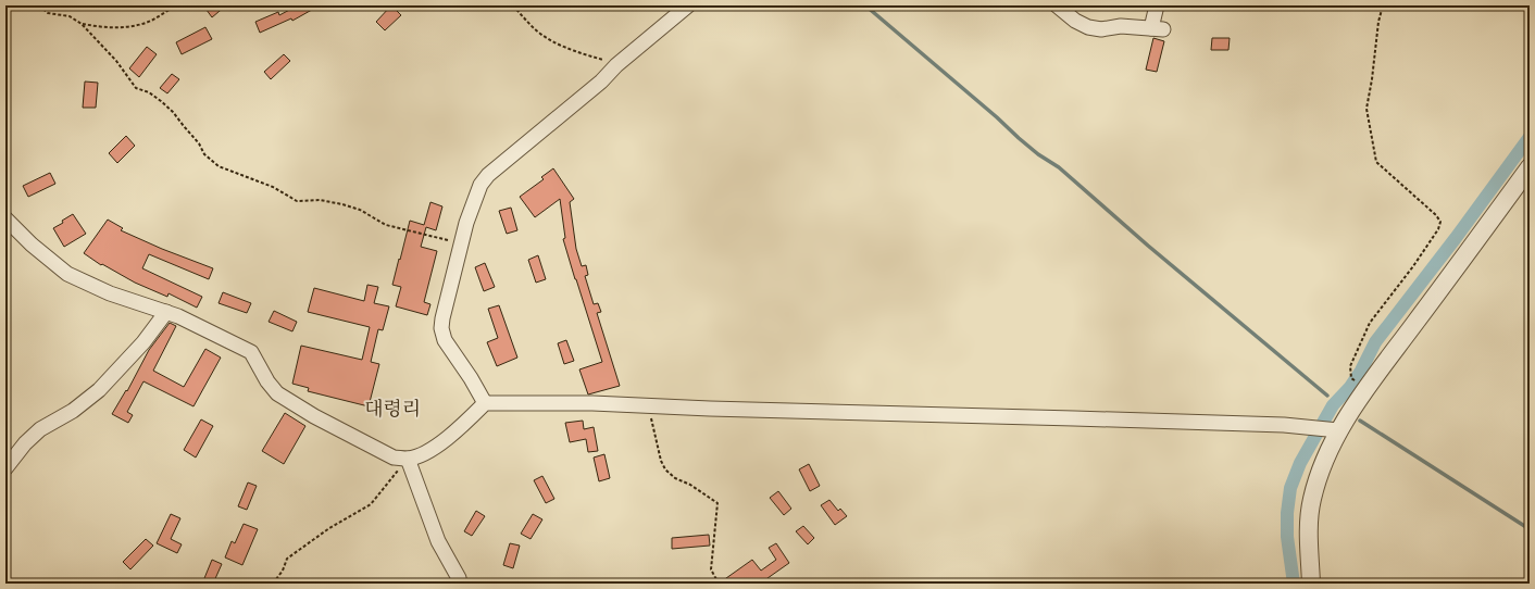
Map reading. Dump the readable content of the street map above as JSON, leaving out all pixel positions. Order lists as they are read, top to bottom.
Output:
{
  "districts": ["대령리"]
}
